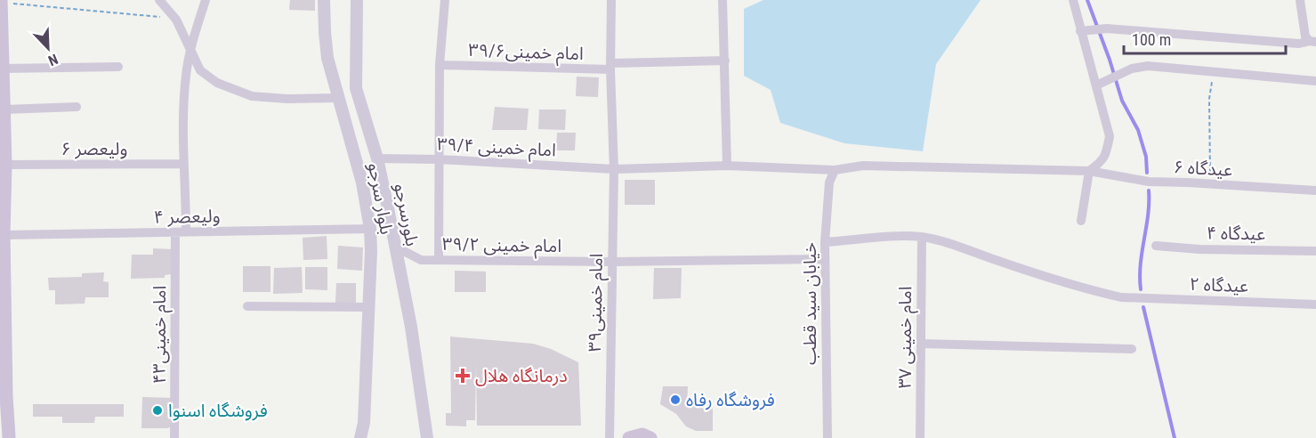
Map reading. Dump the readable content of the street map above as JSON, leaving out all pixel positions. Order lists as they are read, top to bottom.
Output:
{
  "streets": {
    "street": [
      "امام خمینی۳۹/۶",
      "امام خمینی ۳۹/۴",
      "ولیعصر ۶",
      "عیدگاه ۶",
      "بلوار سرجو",
      "بلورسرجو",
      "ولیعصر ۴",
      "عیدگاه ۴",
      "امام خمینی ۳۹/۲",
      "عیدگاه ۲",
      "امام خمینی۳۹",
      "خیابان سید قطب",
      "امام خمینی۴۳",
      "امام خمینی ۳۷"
    ]
  },
  "crossings": [
    ["امام خمینی۳۹/۶", "امام خمینی۳۹"],
    ["امام خمینی ۳۹/۴", "عیدگاه ۶"],
    ["امام خمینی ۳۹/۴", "بلورسرجو"],
    ["امام خمینی ۳۹/۴", "امام خمینی۳۹"],
    ["امام خمینی ۳۹/۴", "خیابان سید قطب"],
    ["عیدگاه ۶", "خیابان سید قطب"],
    ["بلوار سرجو", "ولیعصر ۴"],
    ["بلورسرجو", "امام خمینی ۳۹/۲"],
    ["ولیعصر ۴", "امام خمینی۴۳"],
    ["امام خمینی ۳۹/۲", "امام خمینی۳۹"],
    ["امام خمینی ۳۹/۲", "خیابان سید قطب"],
    ["عیدگاه ۲", "خیابان سید قطب"],
    ["عیدگاه ۲", "امام خمینی ۳۷"]
  ],
  "places": {
    "health": ["درمانگاه هلال"],
    "other": ["فروشگاه رفاه", "فروشگاه اسنوا"]
  },
  "scale_bar": "100 m",
  "north": "bottom right"
}
